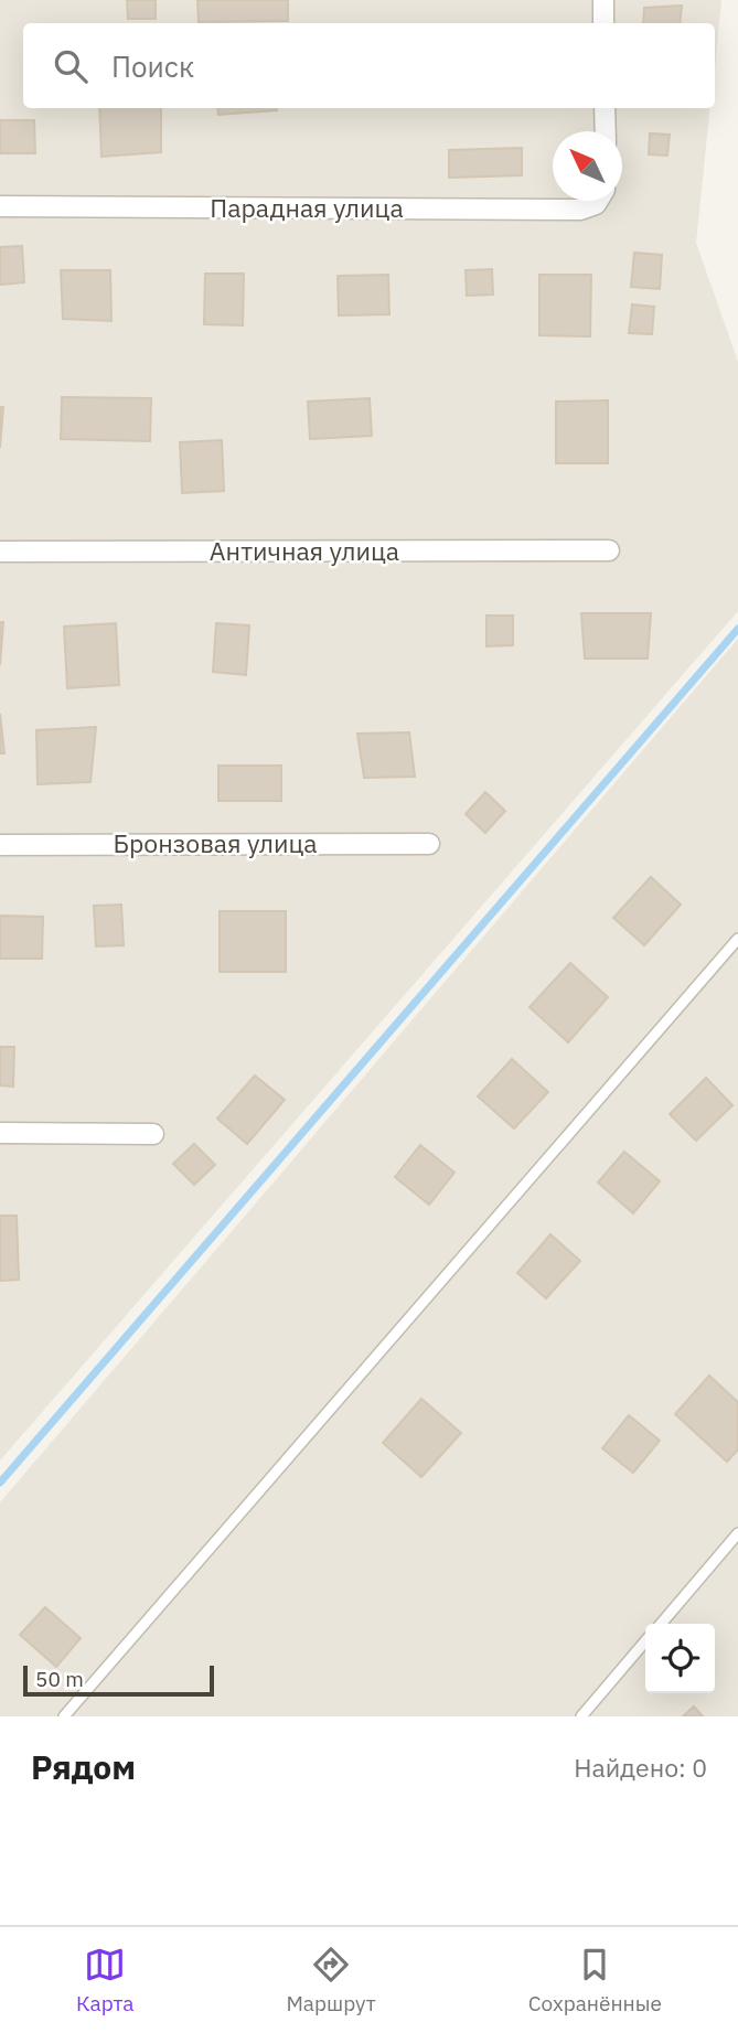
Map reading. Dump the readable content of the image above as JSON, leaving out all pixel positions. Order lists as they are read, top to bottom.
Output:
{
  "streets": {
    "street": ["Парадная улица", "Античная улица", "Бронзовая улица"]
  },
  "scale_bar": "50 m",
  "north": "top left",
  "page": {
    "search": "Поиск",
    "scale": "50 m",
    "heading": ["Рядом", "Найдено: 0"],
    "nav": ["Карта", "Маршрут", "Сохранённые"]
  }
}
